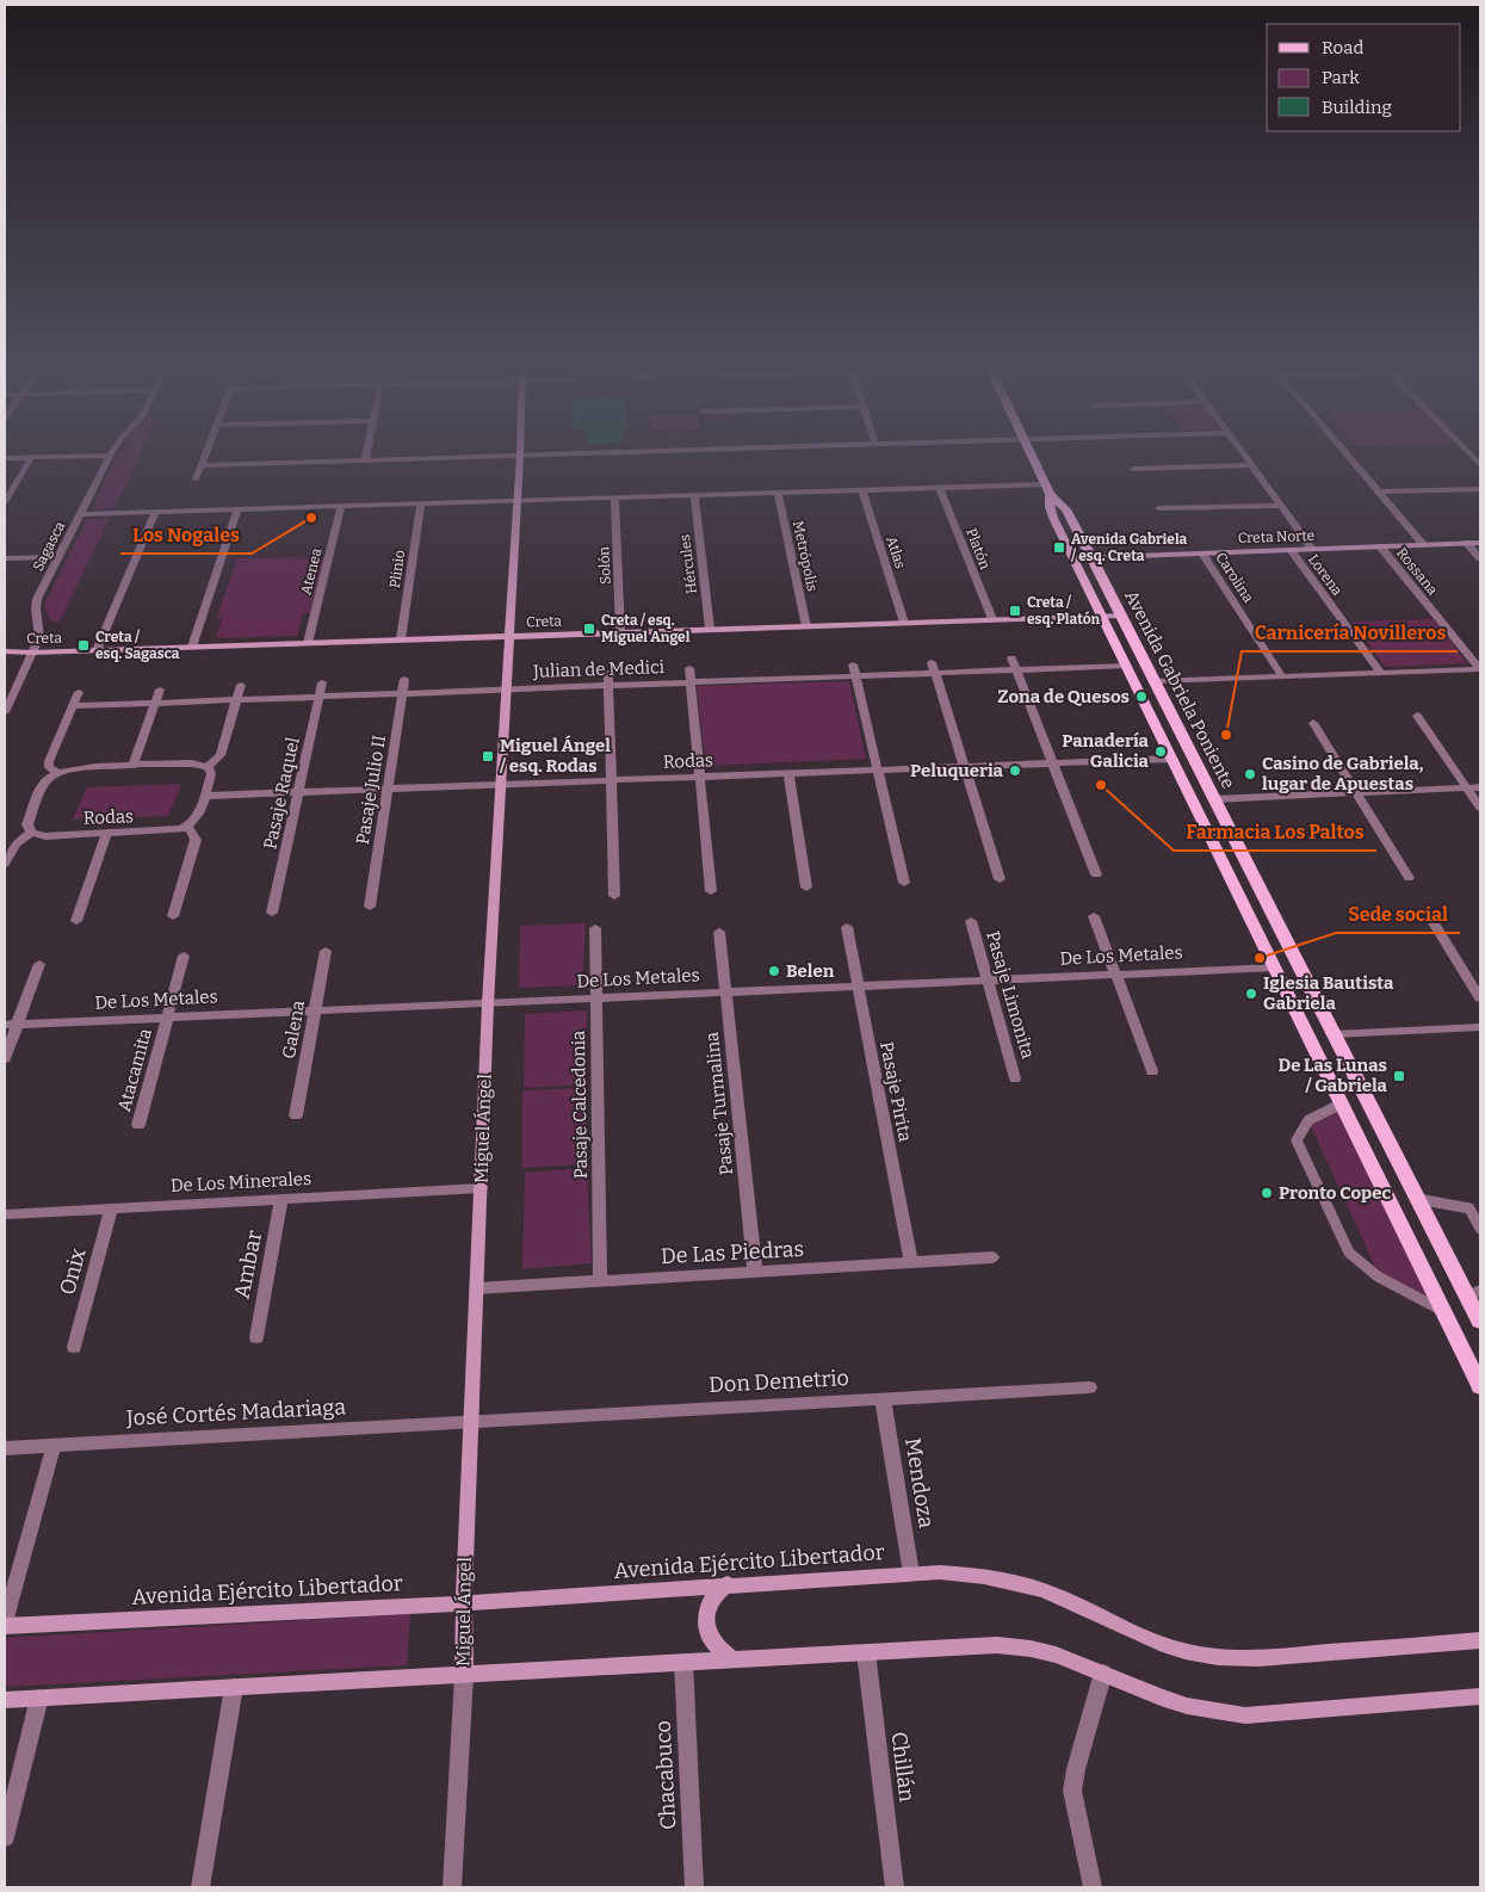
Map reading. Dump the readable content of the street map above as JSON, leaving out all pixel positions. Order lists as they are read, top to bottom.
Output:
{
  "streets": {
    "main road": ["Avenida Gabriela Poniente"],
    "street": [
      "Creta Norte",
      "Sagasca",
      "Platón",
      "Atlas",
      "Metrópolis",
      "Hércules",
      "Solón",
      "Plinio",
      "Atenea",
      "Rossana",
      "Lorena",
      "Carolina",
      "Creta",
      "Julian de Medici",
      "Rodas",
      "Pasaje Julio II",
      "Pasaje Raquel",
      "De Los Metales",
      "Pasaje Limonita",
      "Galena",
      "Atacamita",
      "Pasaje Pirita",
      "Pasaje Turmalina",
      "Pasaje Calcedonia",
      "Miguel Ángel",
      "De Los Minerales",
      "De Las Piedras",
      "Ambar",
      "Onix",
      "Don Demetrio",
      "José Cortés Madariaga",
      "Mendoza",
      "Avenida Ejército Libertador",
      "Chillán",
      "Chacabuco"
    ]
  },
  "crossings": [
    ["Creta Norte", "Rossana"],
    ["Creta Norte", "Lorena"],
    ["Creta Norte", "Carolina"],
    ["Creta Norte", "Avenida Gabriela Poniente"],
    ["Sagasca", "Creta"],
    ["Platón", "Creta"],
    ["Atlas", "Creta"],
    ["Metrópolis", "Creta"],
    ["Hércules", "Creta"],
    ["Solón", "Creta"],
    ["Plinio", "Creta"],
    ["Atenea", "Creta"],
    ["Creta", "Avenida Gabriela Poniente"],
    ["Creta", "Miguel Ángel"],
    ["Julian de Medici", "Avenida Gabriela Poniente"],
    ["Julian de Medici", "Pasaje Julio II"],
    ["Julian de Medici", "Pasaje Raquel"],
    ["Julian de Medici", "Miguel Ángel"],
    ["Avenida Gabriela Poniente", "Rodas"],
    ["Avenida Gabriela Poniente", "De Los Metales"],
    ["Rodas", "Pasaje Julio II"],
    ["Rodas", "Pasaje Raquel"],
    ["Rodas", "Miguel Ángel"],
    ["De Los Metales", "Pasaje Limonita"],
    ["De Los Metales", "Galena"],
    ["De Los Metales", "Atacamita"],
    ["De Los Metales", "Pasaje Pirita"],
    ["De Los Metales", "Pasaje Turmalina"],
    ["De Los Metales", "Pasaje Calcedonia"],
    ["De Los Metales", "Miguel Ángel"],
    ["Pasaje Pirita", "De Las Piedras"],
    ["Pasaje Turmalina", "De Las Piedras"],
    ["Pasaje Calcedonia", "De Las Piedras"],
    ["Miguel Ángel", "De Los Minerales"],
    ["Miguel Ángel", "De Las Piedras"],
    ["Miguel Ángel", "Don Demetrio"],
    ["Miguel Ángel", "José Cortés Madariaga"],
    ["Miguel Ángel", "Avenida Ejército Libertador"],
    ["De Los Minerales", "Ambar"],
    ["De Los Minerales", "Onix"],
    ["Don Demetrio", "José Cortés Madariaga"],
    ["Don Demetrio", "Mendoza"],
    ["Mendoza", "Avenida Ejército Libertador"]
  ],
  "places": {
    "other": [
      "Los Nogales",
      "Zona de Quesos",
      "Carnicería Novilleros",
      "Panadería Galicia",
      "Peluqueria",
      "Casino de Gabriela, lugar de Apuestas",
      "Farmacia Los Paltos",
      "Sede social",
      "Belen",
      "Iglesia Bautista Gabriela",
      "Pronto Copec"
    ],
    "transit": [
      "Avenida Gabriela / esq. Creta",
      "Creta / esq. Platón",
      "Creta / esq. Miguel Angel",
      "Creta / esq. Sagasca",
      "Miguel Ángel / esq. Rodas",
      "De Las Lunas / Gabriela"
    ]
  },
  "legend": ["Road", "Park", "Building"]
}
